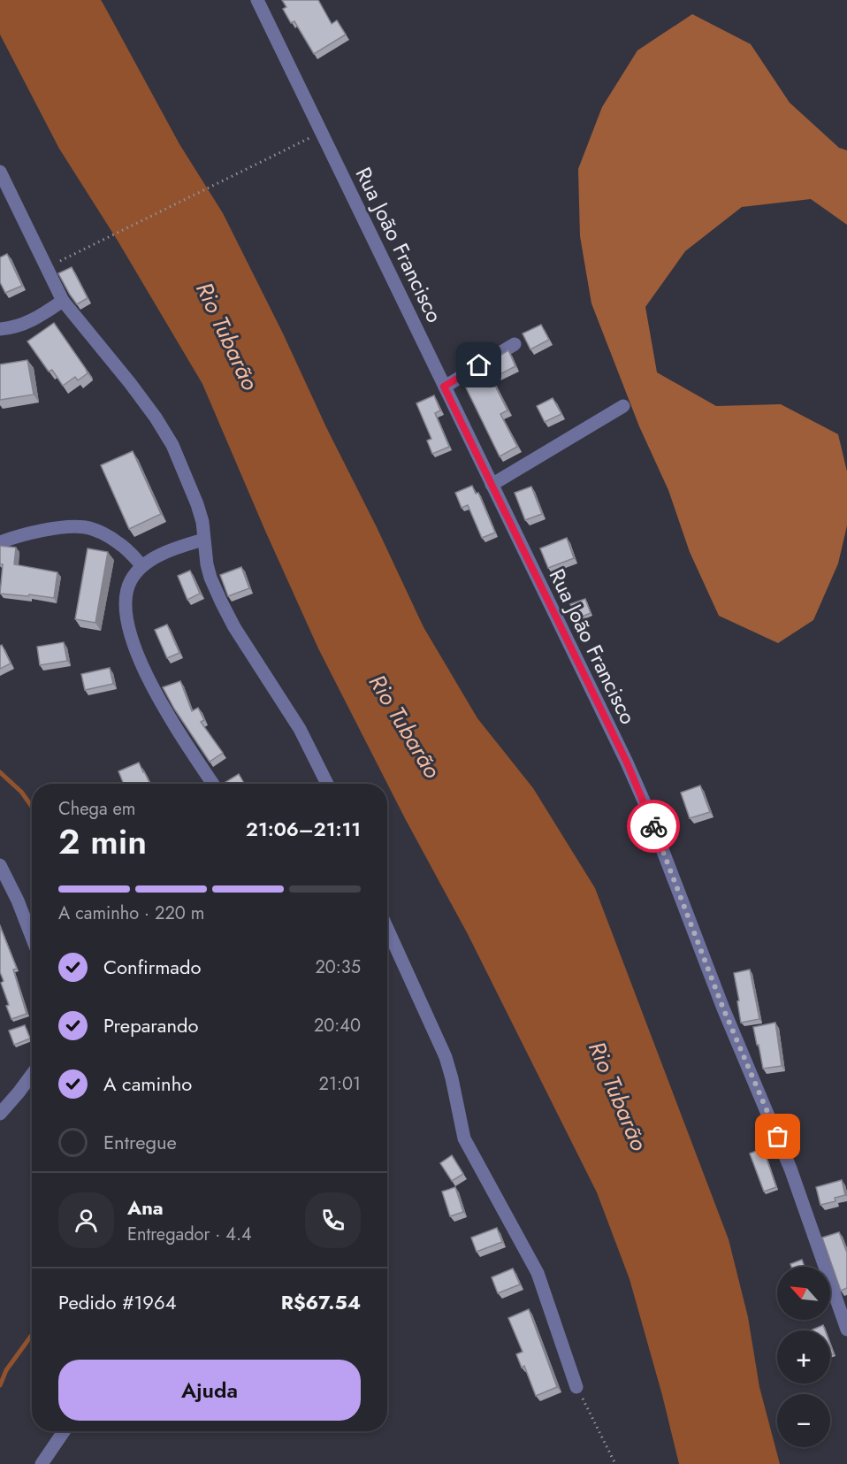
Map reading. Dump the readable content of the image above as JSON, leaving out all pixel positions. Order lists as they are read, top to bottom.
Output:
{
  "streets": {
    "street": ["Rua João Francisco"]
  },
  "water": ["Rio Tubarão"],
  "north": "top left",
  "page": {
    "heading": ["2 min", "Chega em", "21:06–21:11"],
    "panel": [
      "Ana",
      "Entregador · 4.4",
      "Pedido #1964",
      "R$67.54"
    ],
    "bar": "A caminho · 220 m",
    "list": [
      ["Confirmado", "20:35"],
      ["Preparando", "20:40"],
      ["A caminho", "21:01"],
      "Entregue"
    ],
    "map_buttons": ["+", "−"],
    "buttons": "Ajuda"
  }
}
